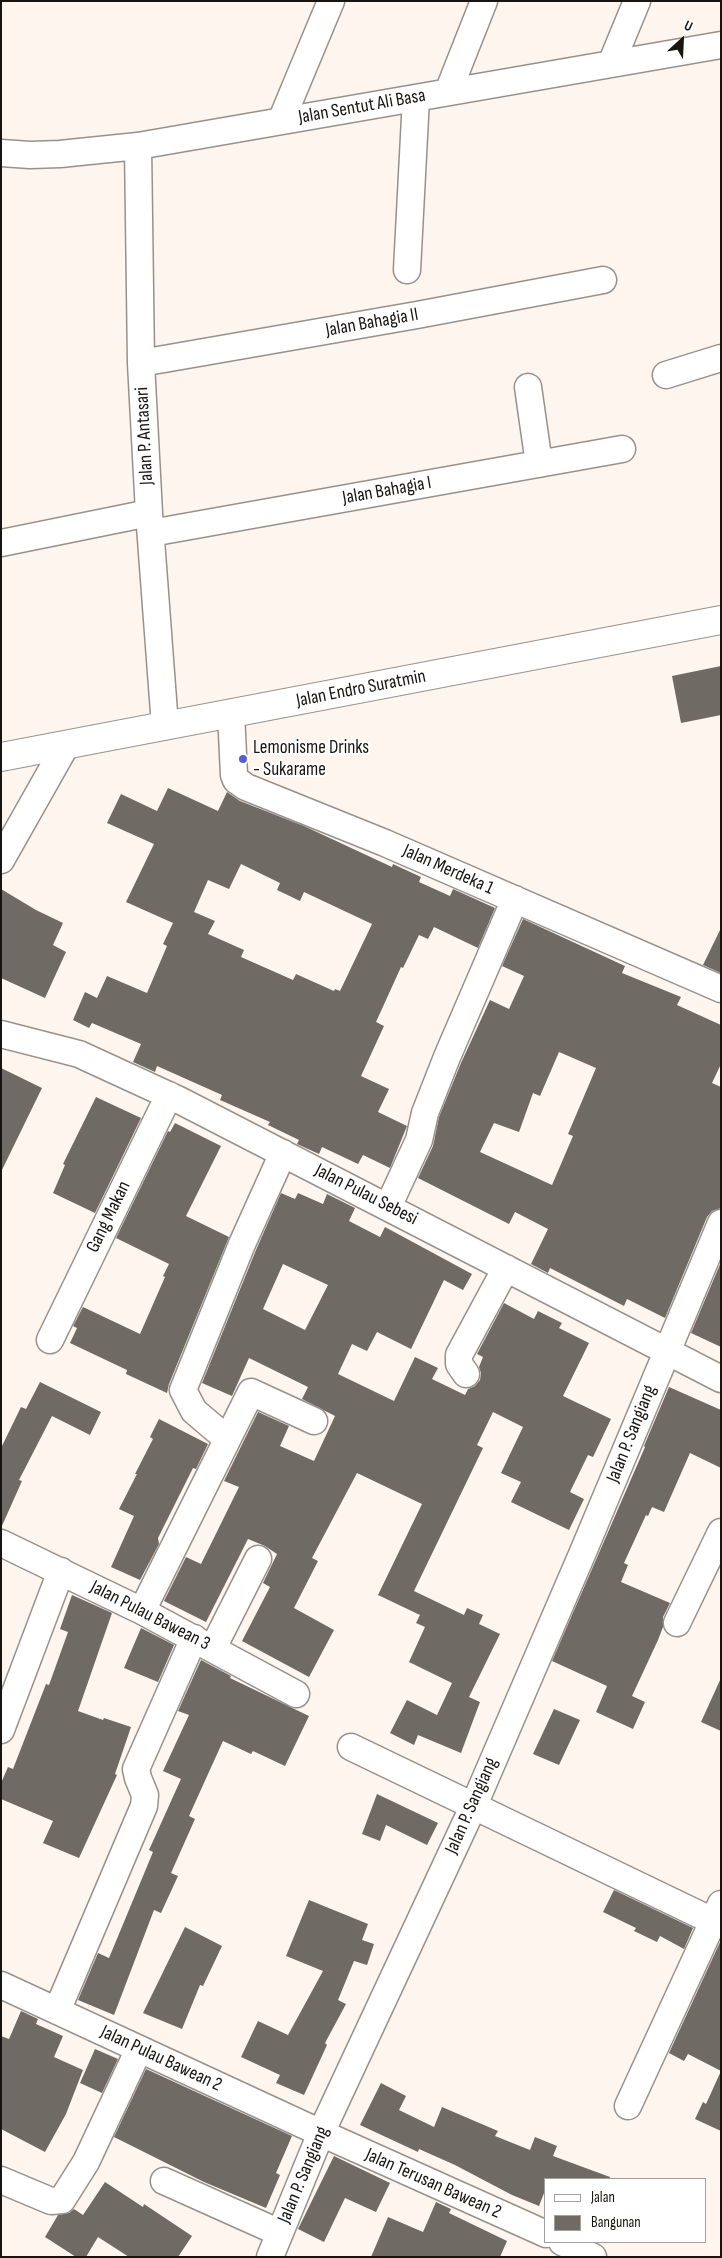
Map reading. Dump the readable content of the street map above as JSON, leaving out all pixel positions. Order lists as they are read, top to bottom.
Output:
{
  "streets": {
    "main road": ["Jalan Endro Suratmin"],
    "street": [
      "Jalan Sentut Ali Basa",
      "Jalan Bahagia II",
      "Jalan P. Antasari",
      "Jalan Bahagia I",
      "Jalan Merdeka 1",
      "Jalan Pulau Sebesi",
      "Gang Makan",
      "Jalan P. Sangiang",
      "Jalan Pulau Bawean 3",
      "Jalan Pulau Bawean 2",
      "Jalan Terusan Bawean 2"
    ]
  },
  "crossings": [
    ["Jalan Sentut Ali Basa", "Jalan P. Antasari"],
    ["Jalan Bahagia II", "Jalan P. Antasari"],
    ["Jalan P. Antasari", "Jalan Bahagia I"],
    ["Jalan P. Antasari", "Jalan Endro Suratmin"],
    ["Jalan Endro Suratmin", "Jalan Merdeka 1"],
    ["Jalan Pulau Sebesi", "Gang Makan"],
    ["Jalan Pulau Sebesi", "Jalan P. Sangiang"],
    ["Jalan P. Sangiang", "Jalan Pulau Bawean 2"],
    ["Jalan P. Sangiang", "Jalan Terusan Bawean 2"],
    ["Jalan Pulau Bawean 2", "Jalan Terusan Bawean 2"]
  ],
  "places": ["Lemonisme Drinks - Sukarame"],
  "legend": ["Jalan", "Bangunan"],
  "north": "top right"
}
